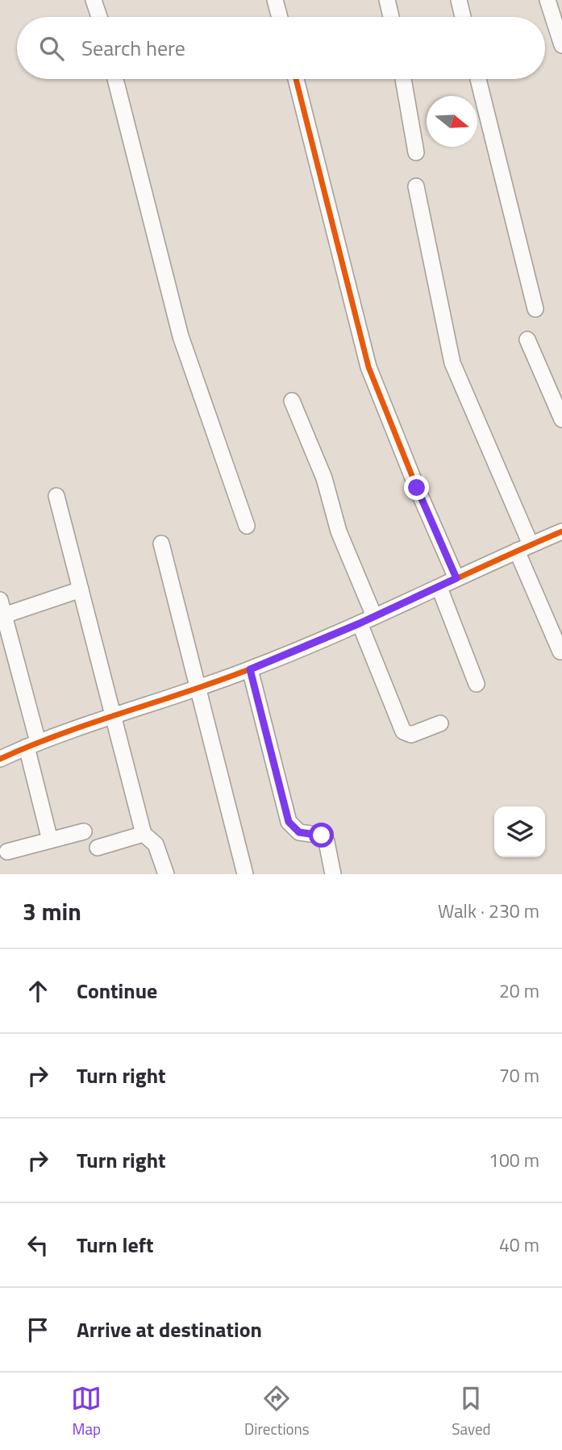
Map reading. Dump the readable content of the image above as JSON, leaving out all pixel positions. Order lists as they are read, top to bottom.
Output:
{
  "north": "right",
  "page": {
    "search": "Search here",
    "heading": ["3 min", "Walk · 230 m"],
    "list": [
      ["Continue", "20 m"],
      ["Turn right", "70 m"],
      ["Turn right", "100 m"],
      ["Turn left", "40 m"],
      "Arrive at destination"
    ],
    "nav": ["Map", "Directions", "Saved"]
  }
}
